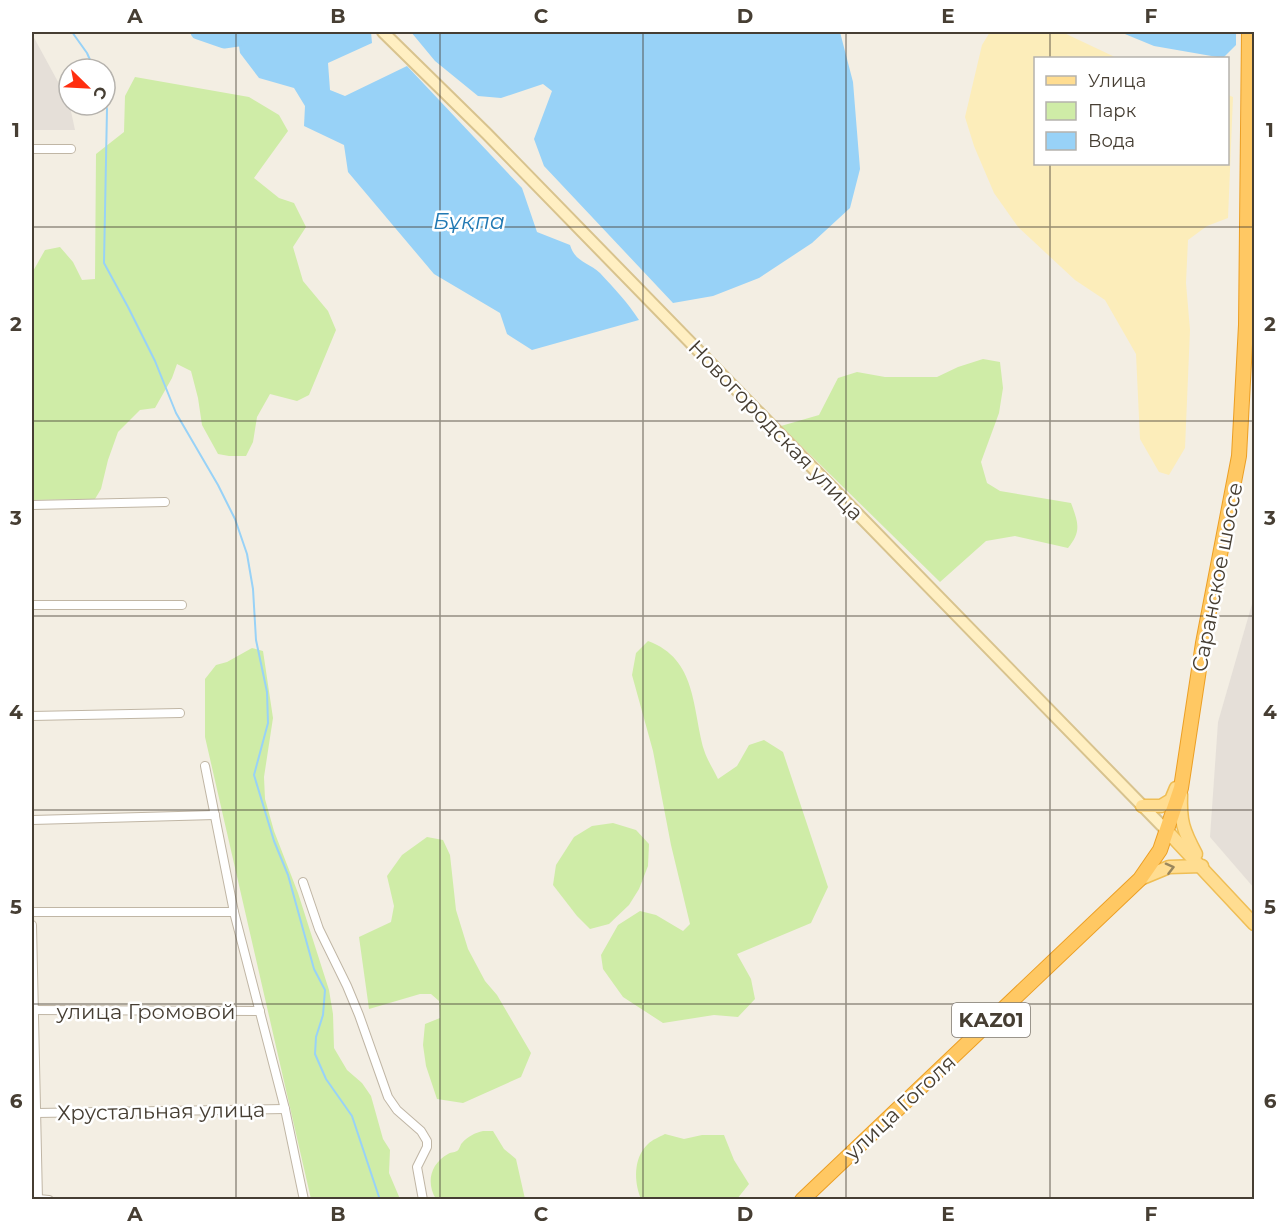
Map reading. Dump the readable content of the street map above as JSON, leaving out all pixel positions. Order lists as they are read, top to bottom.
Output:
{
  "streets": {
    "highway": ["Саранское шоссе", "KАZ01", "улица Гоголя"],
    "street": ["Новогородская улица", "улица Громовой", "Хрустальная улица"]
  },
  "crossings": [
    ["Новогородская улица", "Саранское шоссе"],
    ["Новогородская улица", "улица Гоголя"],
    ["Саранское шоссе", "улица Гоголя"]
  ],
  "water": ["Бұқпа"],
  "legend": ["Улица", "Парк", "Вода"],
  "north": "bottom right",
  "grid": {
    "columns": [
      "A",
      "B",
      "C",
      "D",
      "E",
      "F"
    ],
    "rows": [
      "1",
      "2",
      "3",
      "4",
      "5",
      "6"
    ]
  }
}
